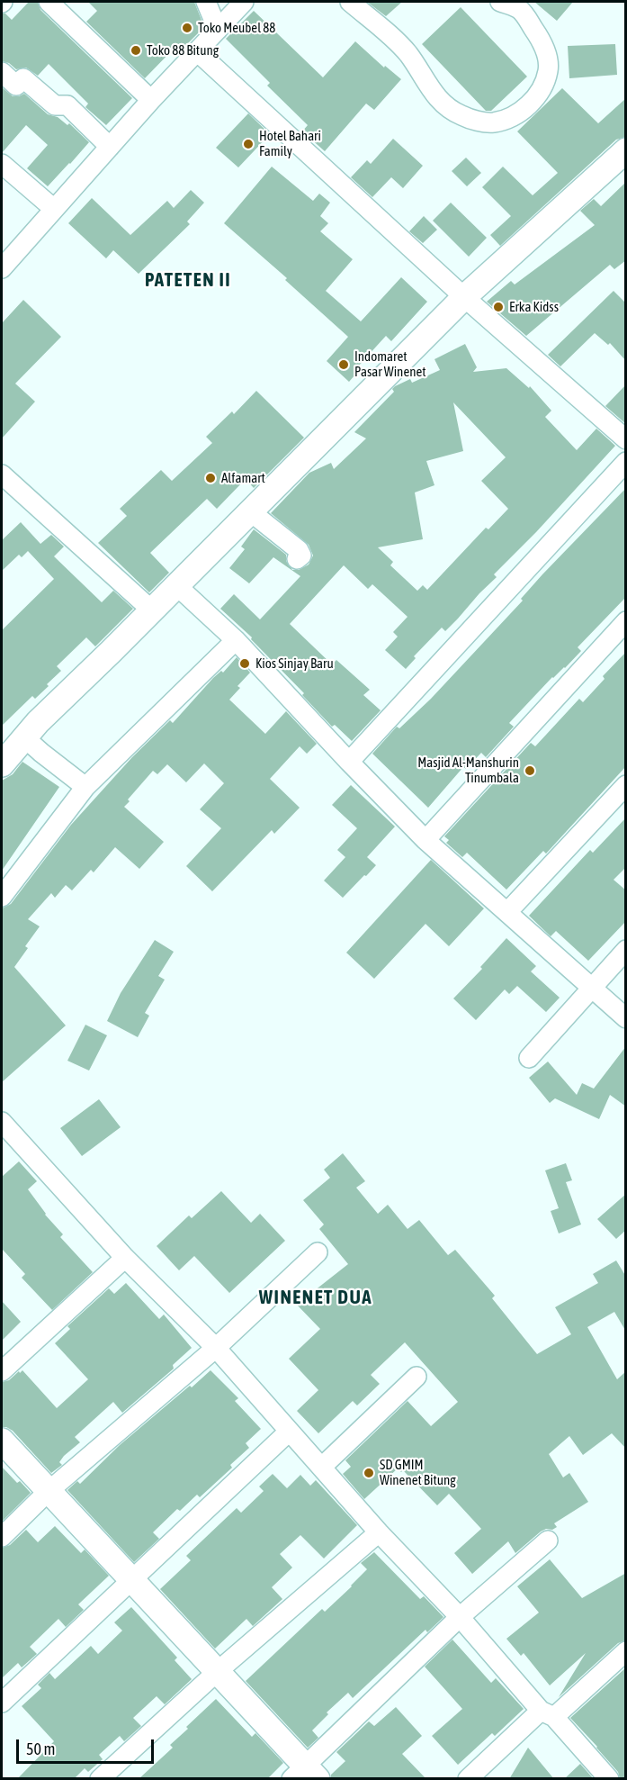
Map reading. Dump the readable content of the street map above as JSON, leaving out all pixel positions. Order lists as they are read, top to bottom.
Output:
{
  "districts": ["PATETEN II", "WINENET DUA"],
  "places": [
    "Toko Meubel 88",
    "Toko 88 Bitung",
    "Hotel Bahari Family",
    "Erka Kidss",
    "Indomaret Pasar Winenet",
    "Alfamart",
    "Kios Sinjay Baru",
    "Masjid Al-Manshurin Tinumbala",
    "SD GMIM Winenet Bitung"
  ],
  "scale_bar": "50 m"
}
